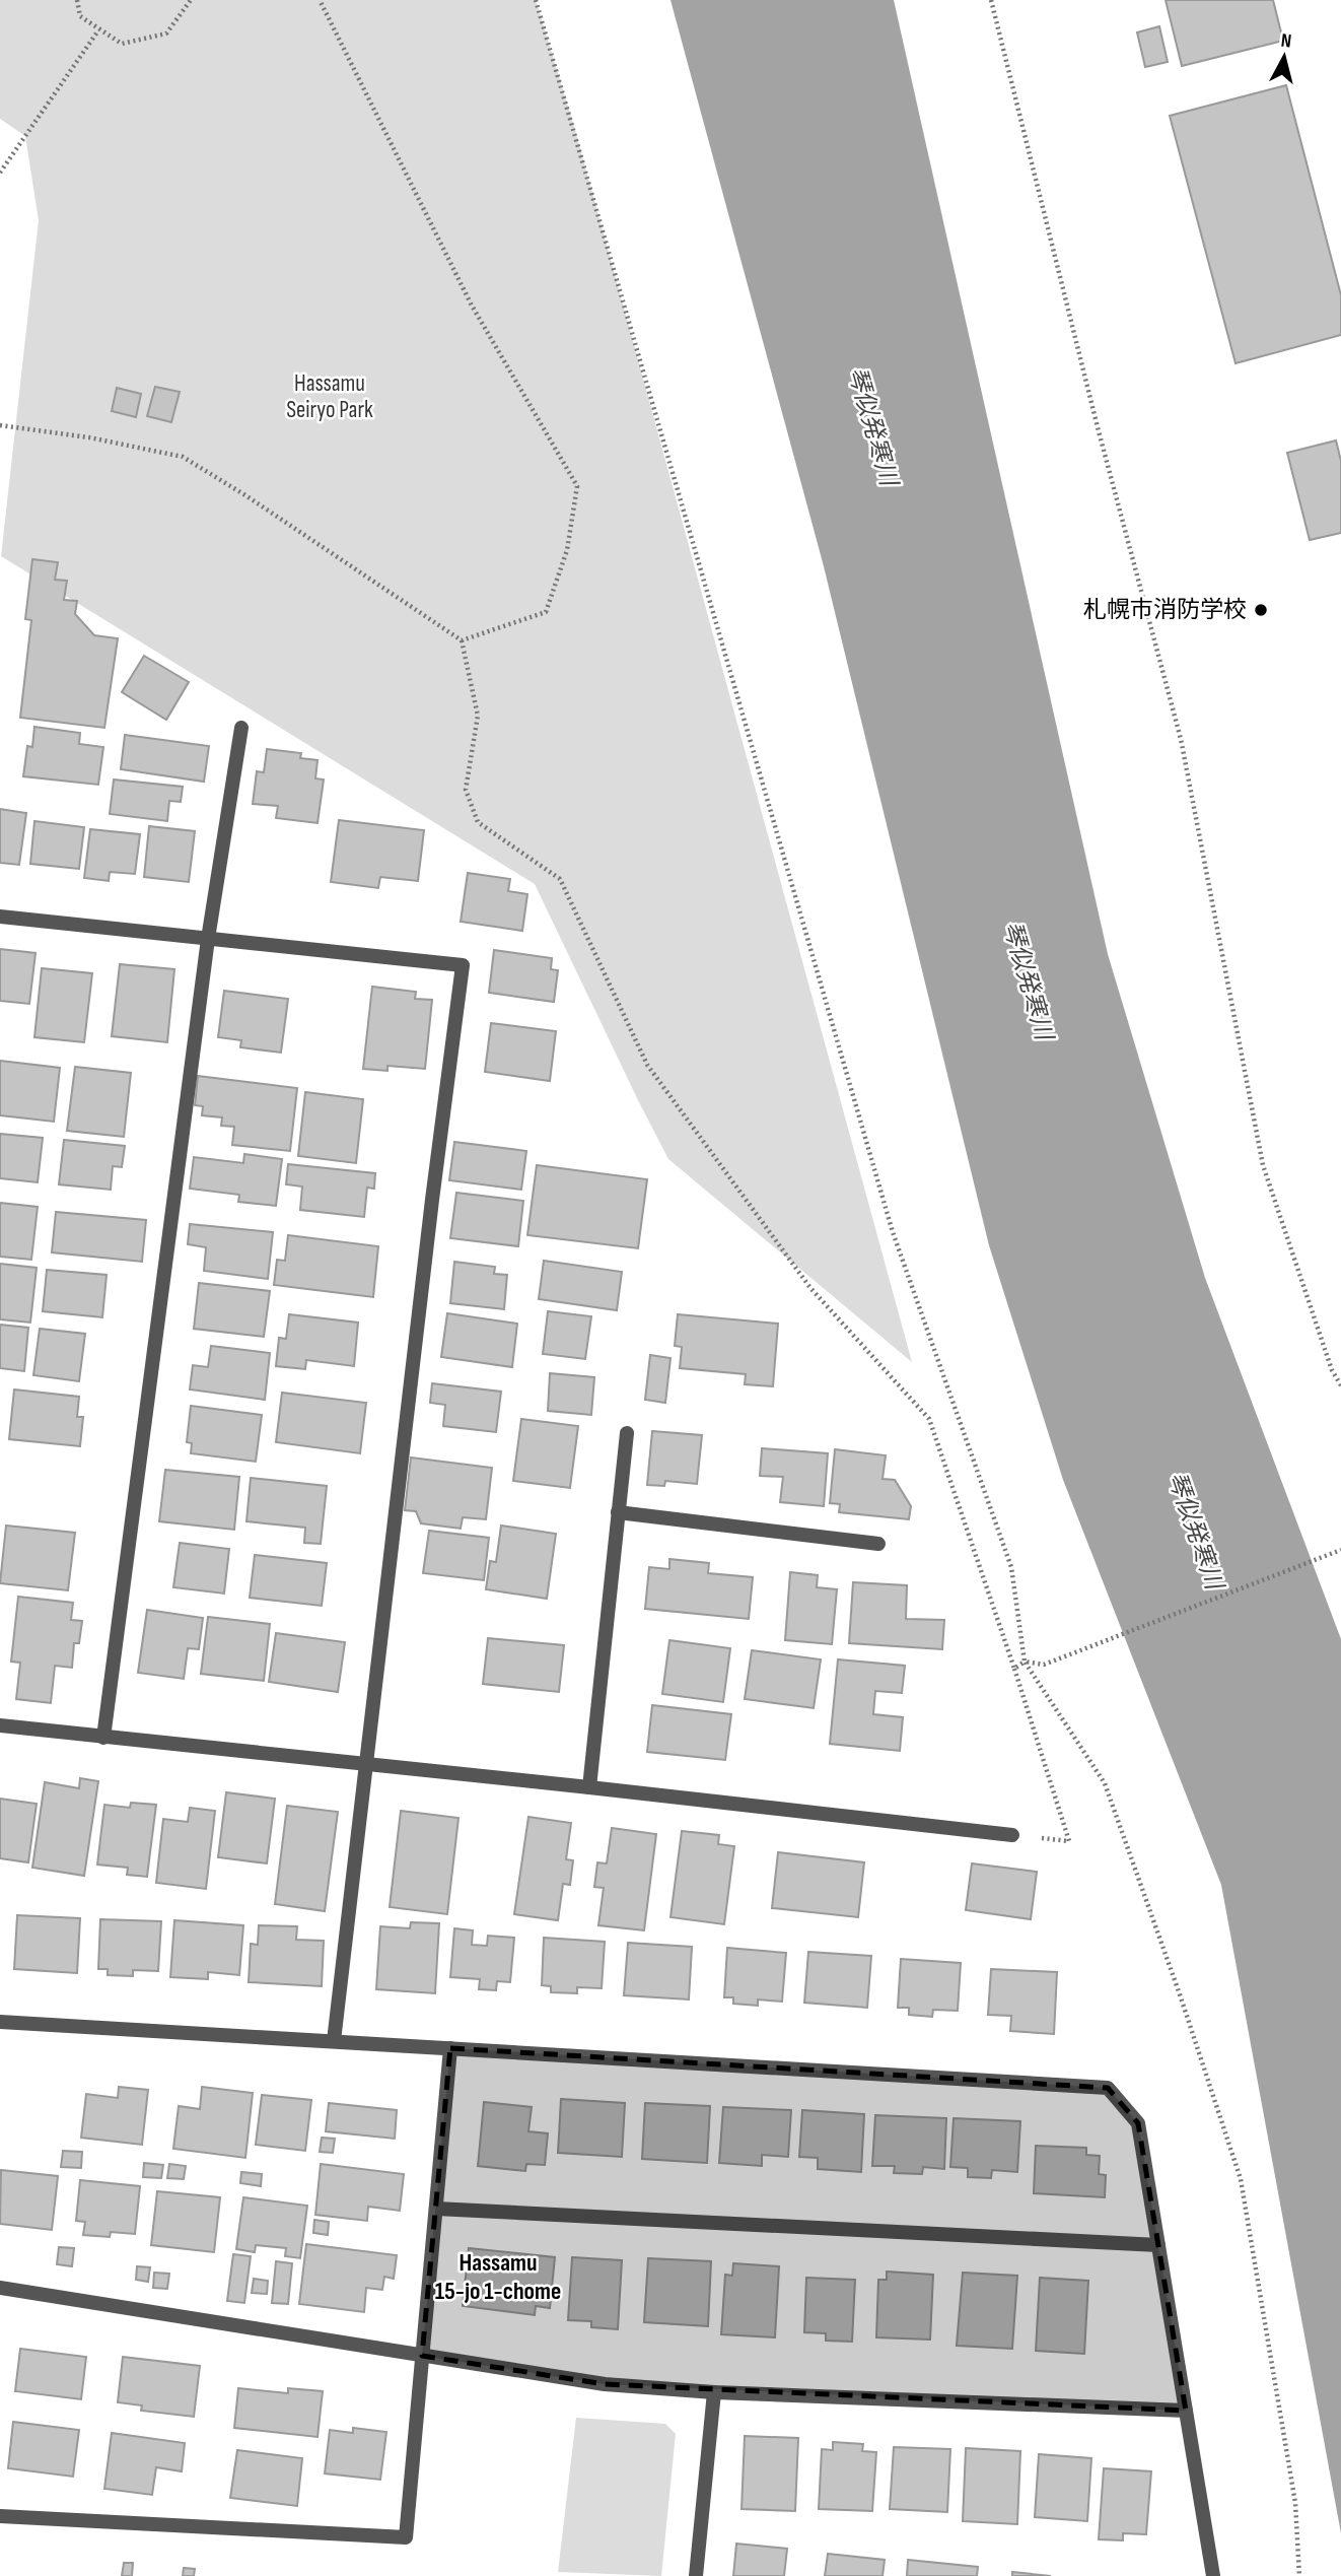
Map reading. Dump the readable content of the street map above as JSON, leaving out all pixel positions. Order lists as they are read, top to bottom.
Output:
{
  "districts": ["Hassamu 15-jo 1-chome"],
  "water": ["琴似発寒川"],
  "parks": ["Hassamu Seiryo Park"],
  "places": ["札幌市消防学校"],
  "north": "top"
}
